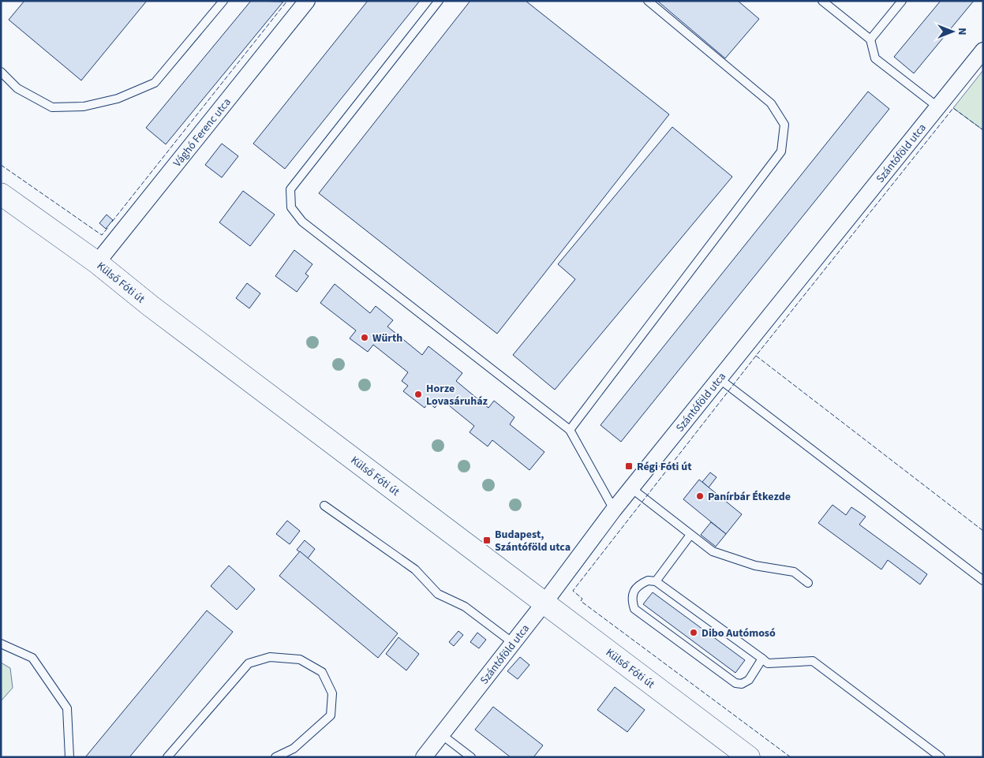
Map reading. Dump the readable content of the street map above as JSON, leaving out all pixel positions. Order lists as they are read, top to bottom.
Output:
{
  "streets": {
    "main road": ["Külső Fóti út"],
    "street": ["Vághó Ferenc utca", "Szántóföld utca"]
  },
  "crossings": [
    ["Vághó Ferenc utca", "Külső Fóti út"],
    ["Szántóföld utca", "Külső Fóti út"]
  ],
  "places": {
    "other": [
      "Würth",
      "Horze Lovasáruház",
      "Panírbár Étkezde",
      "Dibo Autómosó"
    ],
    "transit": ["Régi Fóti út", "Budapest, Szántóföld utca"]
  },
  "north": "right"
}
